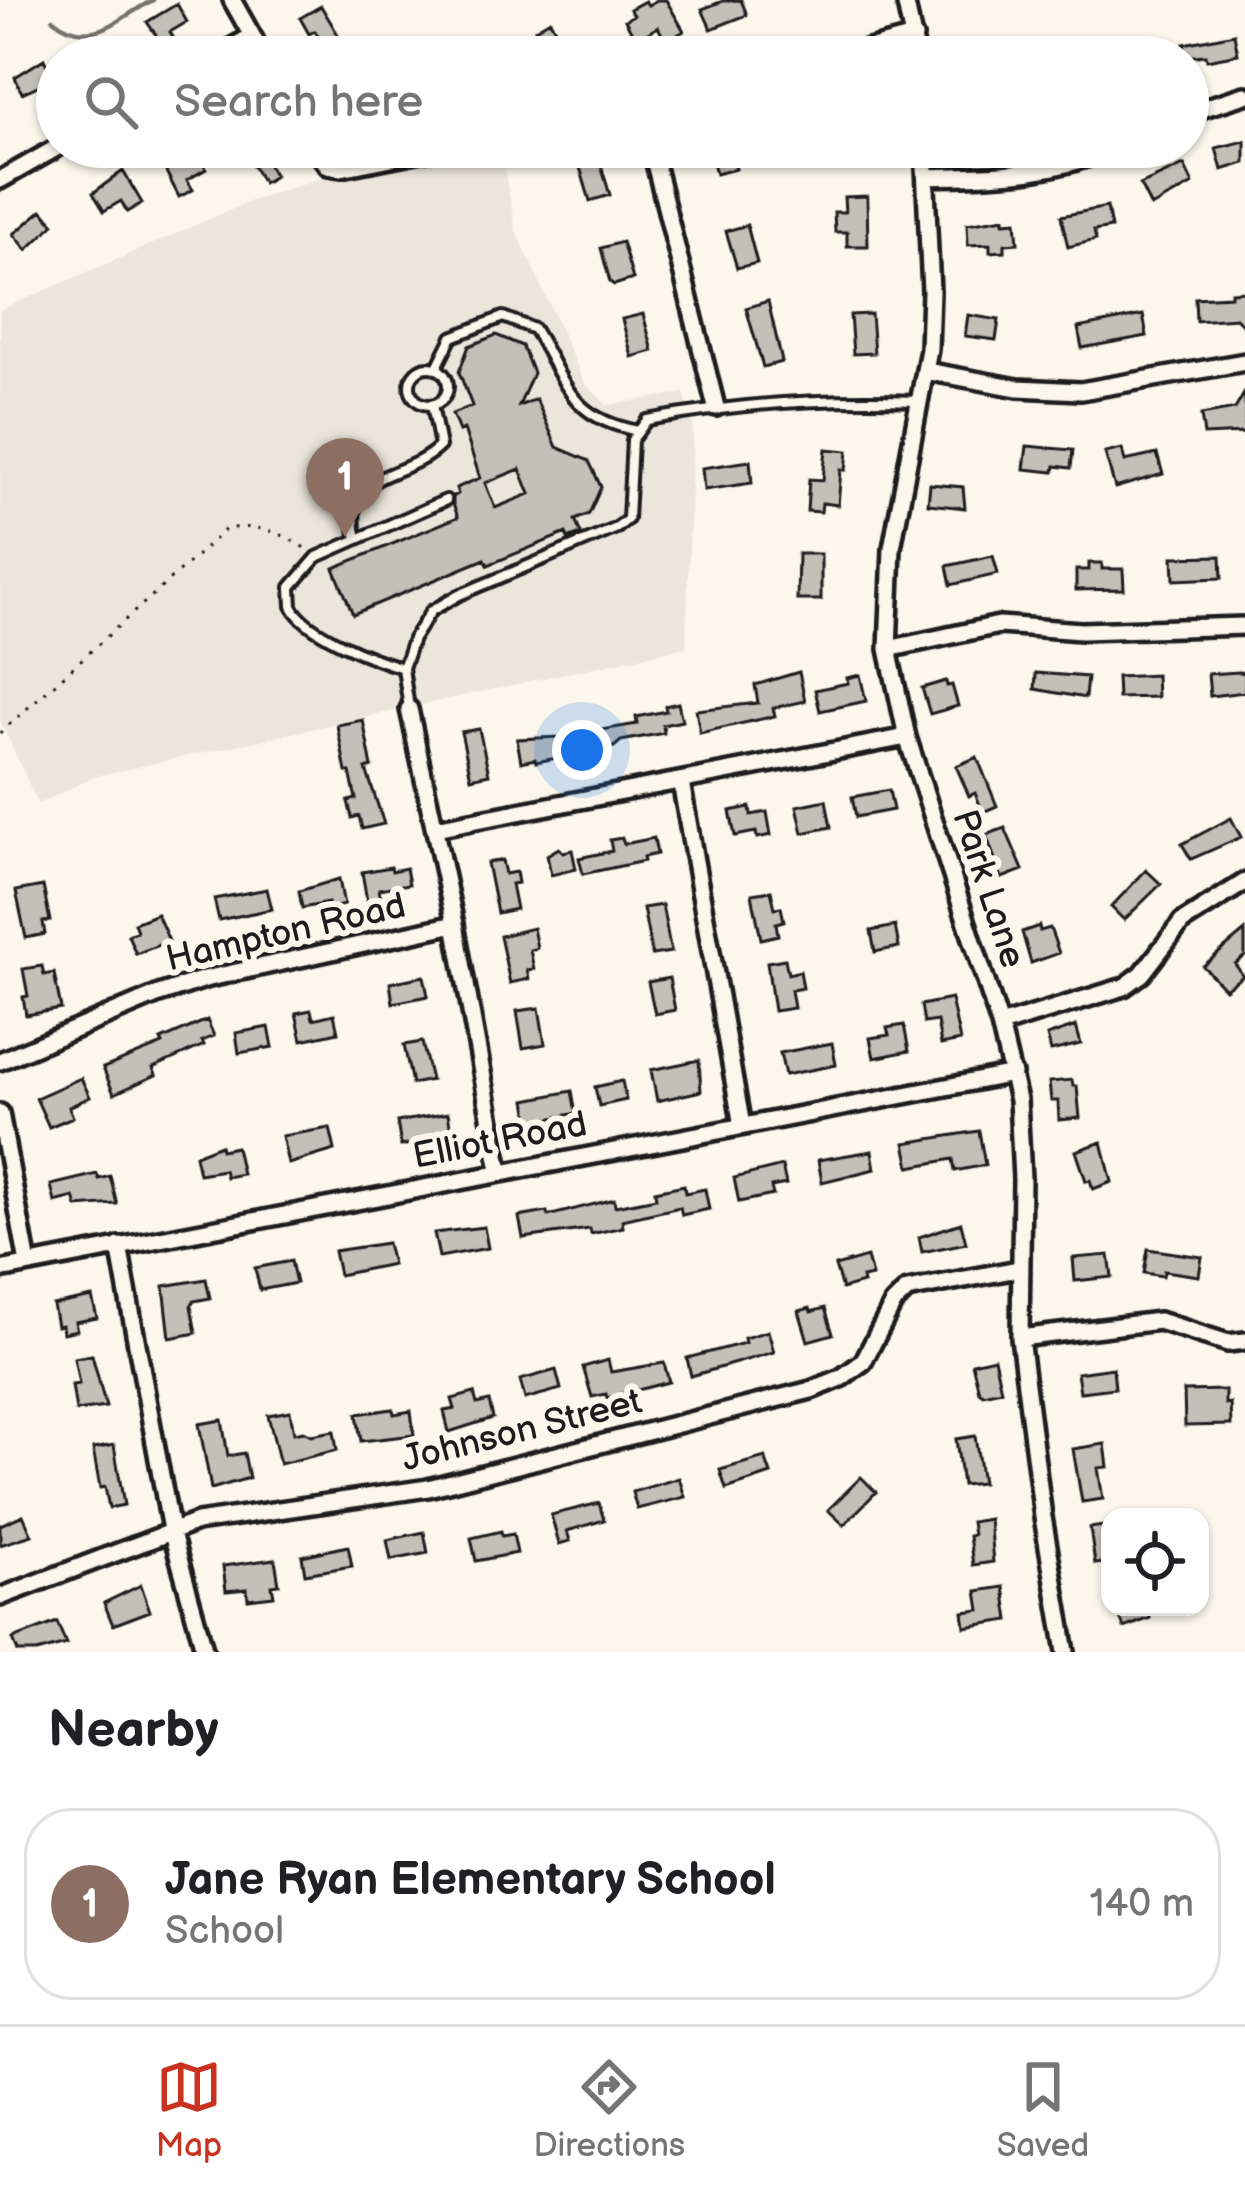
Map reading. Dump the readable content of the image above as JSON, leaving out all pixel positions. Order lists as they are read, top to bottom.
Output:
{
  "streets": {
    "street": [
      "Park Lane",
      "Hampton Road",
      "Elliot Road",
      "Johnson Street"
    ]
  },
  "crossings": [
    ["Park Lane", "Elliot Road"],
    ["Park Lane", "Johnson Street"]
  ],
  "page": {
    "search": "Search here",
    "pins": "1",
    "heading": "Nearby",
    "list": [
      {
        "mark": "1",
        "name": "Jane Ryan Elementary School",
        "note": "School",
        "value": "140 m"
      }
    ],
    "nav": ["Map", "Directions", "Saved"]
  }
}
